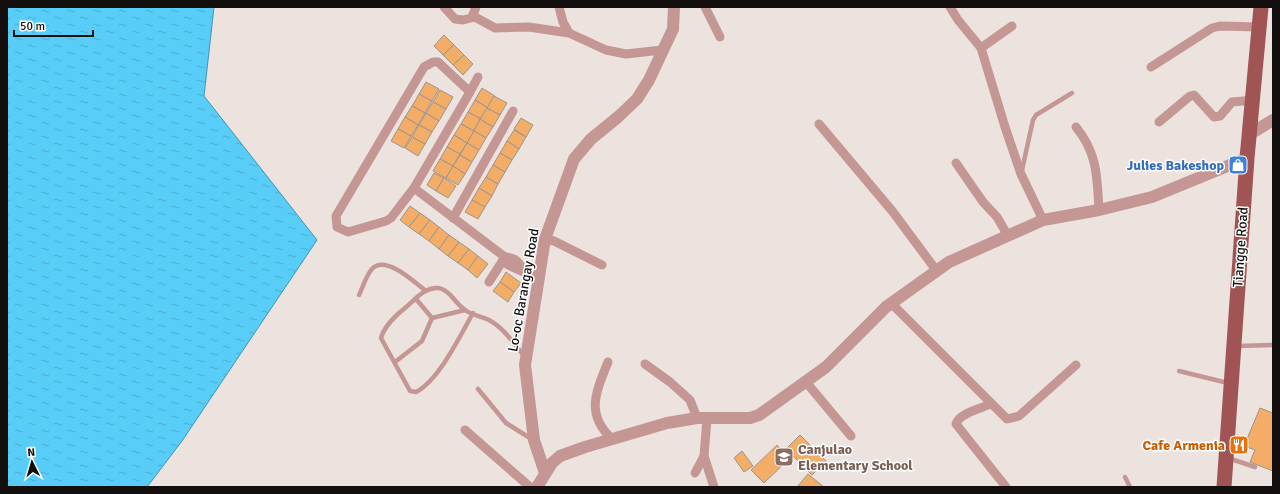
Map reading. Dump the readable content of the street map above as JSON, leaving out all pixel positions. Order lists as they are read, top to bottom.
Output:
{
  "streets": {
    "main road": ["Tiangge Road"],
    "street": ["Lo-oc Barangay Road"]
  },
  "places": {
    "shop": ["Julies Bakeshop"],
    "restaurant": ["Cafe Armenia"],
    "school or university": ["Canjulao Elementary School"]
  },
  "scale_bar": "50 m",
  "north": "top"
}
